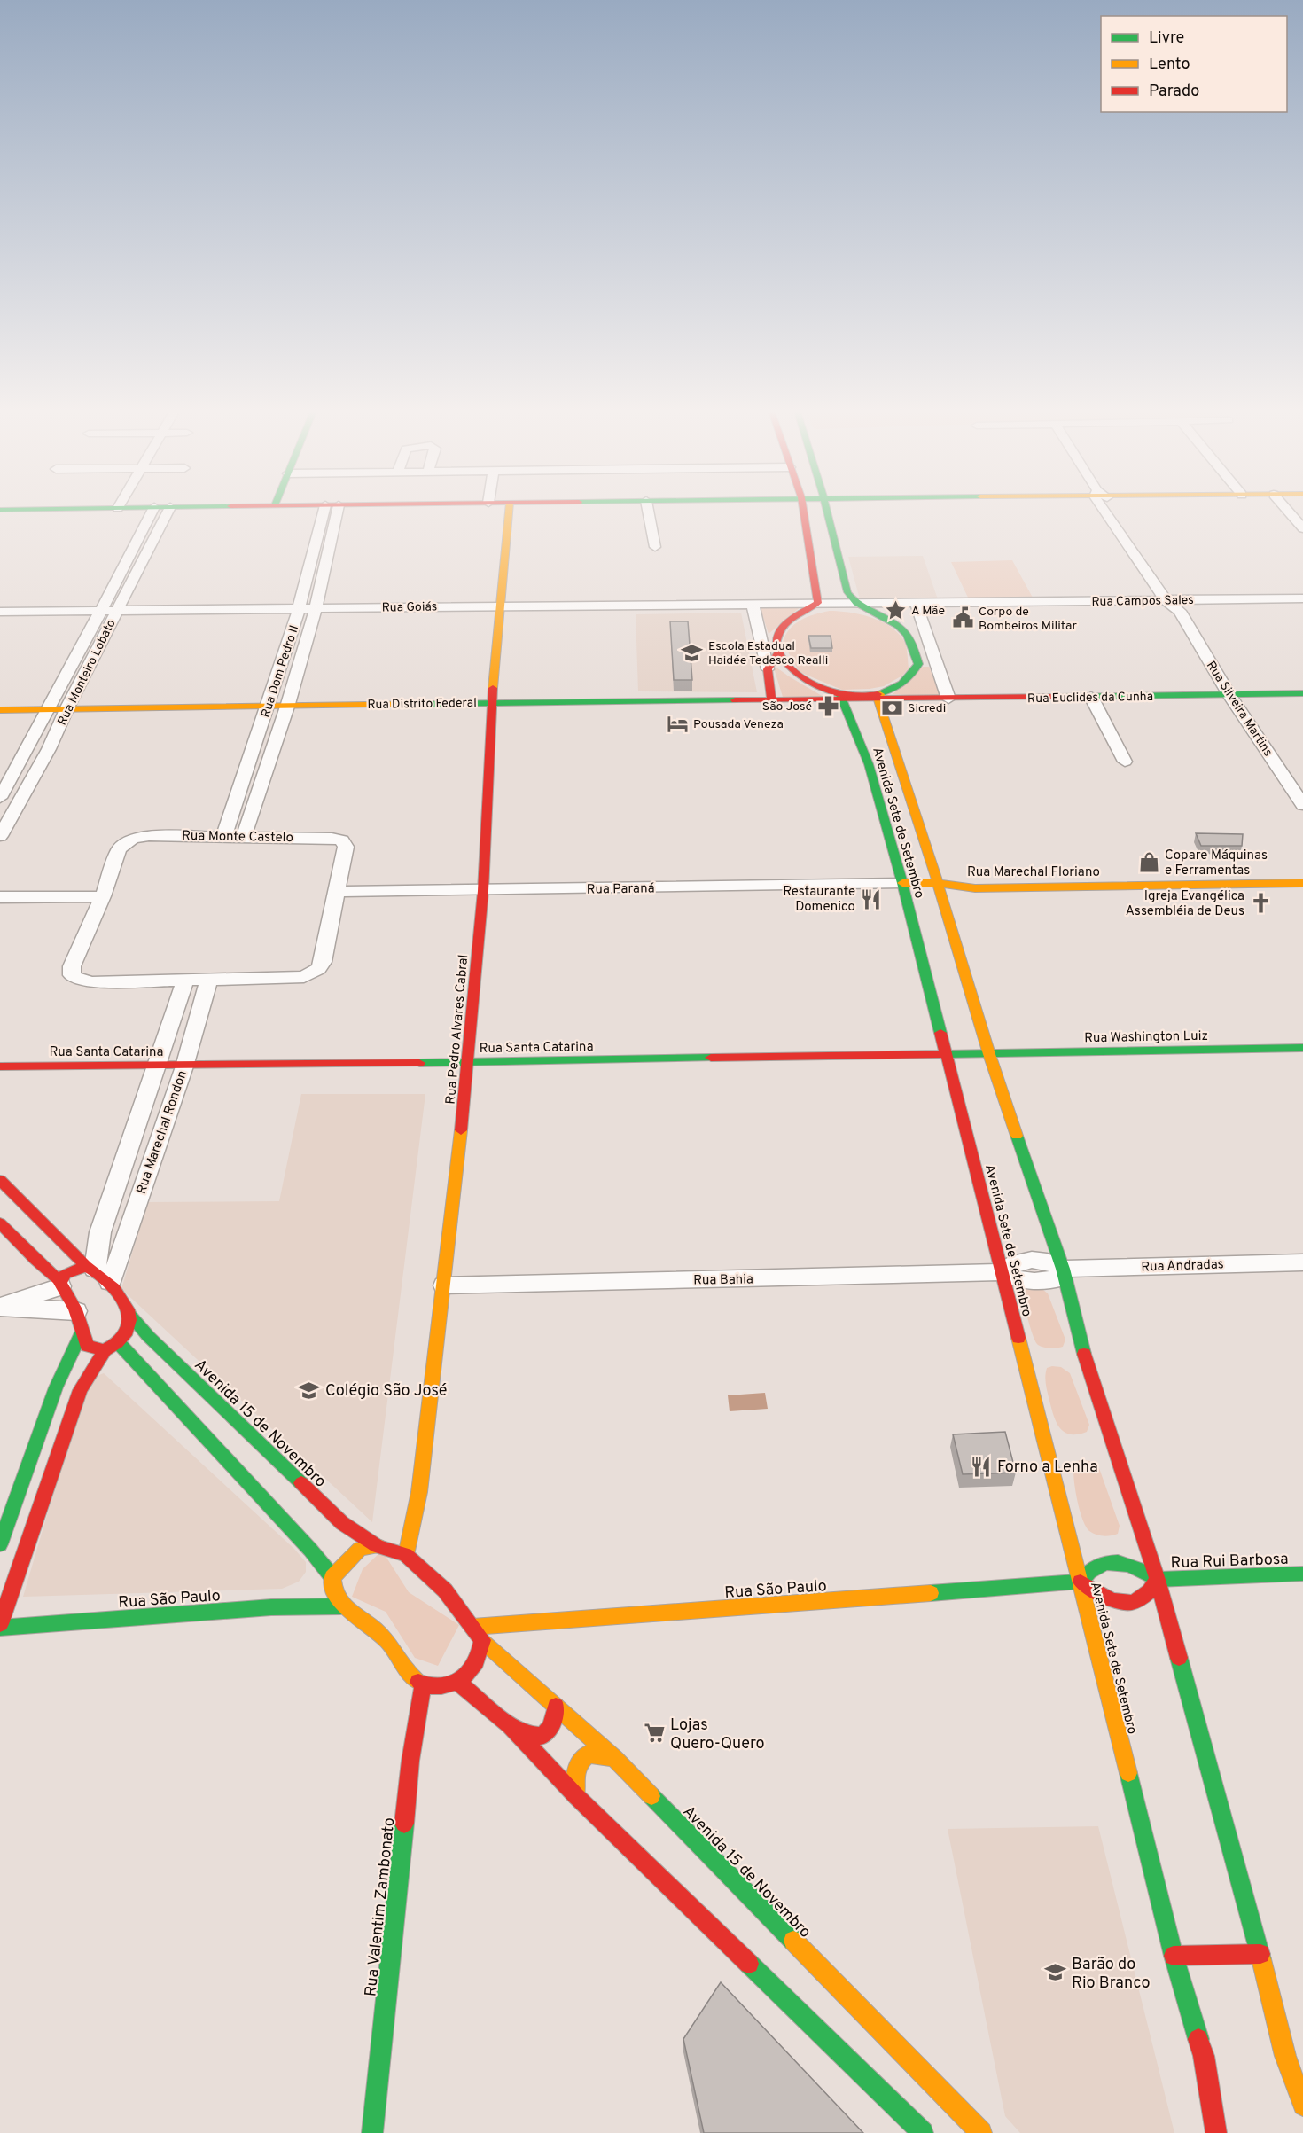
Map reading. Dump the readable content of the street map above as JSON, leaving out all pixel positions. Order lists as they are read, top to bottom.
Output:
{
  "streets": {
    "main road": [
      "Rua Euclides da Cunha",
      "Rua Distrito Federal",
      "Avenida Sete de Setembro",
      "Rua Marechal Floriano",
      "Rua Pedro Alvares Cabral",
      "Rua Washington Luiz",
      "Rua Santa Catarina",
      "Avenida 15 de Novembro",
      "Rua Rui Barbosa",
      "Rua São Paulo",
      "Rua Valentim Zambonato"
    ],
    "street": [
      "Rua Campos Sales",
      "Rua Goiás",
      "Rua Dom Pedro II",
      "Rua Monteiro Lobato",
      "Rua Silveira Martins",
      "Rua Monte Castelo",
      "Rua Paraná",
      "Rua Marechal Rondon",
      "Rua Andradas",
      "Rua Bahia"
    ]
  },
  "crossings": [
    ["Rua Campos Sales", "Rua Goiás"],
    ["Rua Campos Sales", "Rua Euclides da Cunha"],
    ["Rua Campos Sales", "Rua Distrito Federal"],
    ["Rua Campos Sales", "Rua Silveira Martins"],
    ["Rua Campos Sales", "Avenida Sete de Setembro"],
    ["Rua Goiás", "Rua Dom Pedro II"],
    ["Rua Goiás", "Rua Monteiro Lobato"],
    ["Rua Goiás", "Rua Euclides da Cunha"],
    ["Rua Goiás", "Rua Distrito Federal"],
    ["Rua Goiás", "Avenida Sete de Setembro"],
    ["Rua Goiás", "Rua Pedro Alvares Cabral"],
    ["Rua Dom Pedro II", "Rua Distrito Federal"],
    ["Rua Dom Pedro II", "Rua Monte Castelo"],
    ["Rua Monteiro Lobato", "Rua Distrito Federal"],
    ["Rua Euclides da Cunha", "Rua Distrito Federal"],
    ["Rua Euclides da Cunha", "Rua Silveira Martins"],
    ["Rua Euclides da Cunha", "Avenida Sete de Setembro"],
    ["Rua Distrito Federal", "Avenida Sete de Setembro"],
    ["Rua Distrito Federal", "Rua Pedro Alvares Cabral"],
    ["Avenida Sete de Setembro", "Rua Marechal Floriano"],
    ["Avenida Sete de Setembro", "Rua Paraná"],
    ["Avenida Sete de Setembro", "Rua Washington Luiz"],
    ["Avenida Sete de Setembro", "Rua Santa Catarina"],
    ["Avenida Sete de Setembro", "Rua Andradas"],
    ["Avenida Sete de Setembro", "Rua Bahia"],
    ["Avenida Sete de Setembro", "Rua Rui Barbosa"],
    ["Avenida Sete de Setembro", "Rua São Paulo"],
    ["Rua Monte Castelo", "Rua Paraná"],
    ["Rua Monte Castelo", "Rua Marechal Rondon"],
    ["Rua Paraná", "Rua Pedro Alvares Cabral"],
    ["Rua Pedro Alvares Cabral", "Rua Santa Catarina"],
    ["Rua Pedro Alvares Cabral", "Rua Bahia"],
    ["Rua Pedro Alvares Cabral", "Avenida 15 de Novembro"],
    ["Rua Washington Luiz", "Rua Santa Catarina"],
    ["Rua Santa Catarina", "Rua Marechal Rondon"],
    ["Rua Marechal Rondon", "Avenida 15 de Novembro"],
    ["Avenida 15 de Novembro", "Rua São Paulo"]
  ],
  "places": {
    "place": ["A Mãe"],
    "public building": ["Corpo de Bombeiros Militar"],
    "school or university": ["Escola Estadual Haidée Tedesco Realli", "Colégio São José", "Barão do Rio Branco"],
    "pharmacy": ["São José"],
    "bank": ["Sicredi"],
    "hotel": ["Pousada Veneza"],
    "shop": ["Copare Máquinas e Ferramentas"],
    "restaurant": ["Restaurante Domenico", "Forno a Lenha"],
    "church": ["Igreja Evangélica Assembléia de Deus"],
    "supermarket": ["Lojas Quero-Quero"]
  },
  "legend": ["Livre", "Lento", "Parado"]
}
